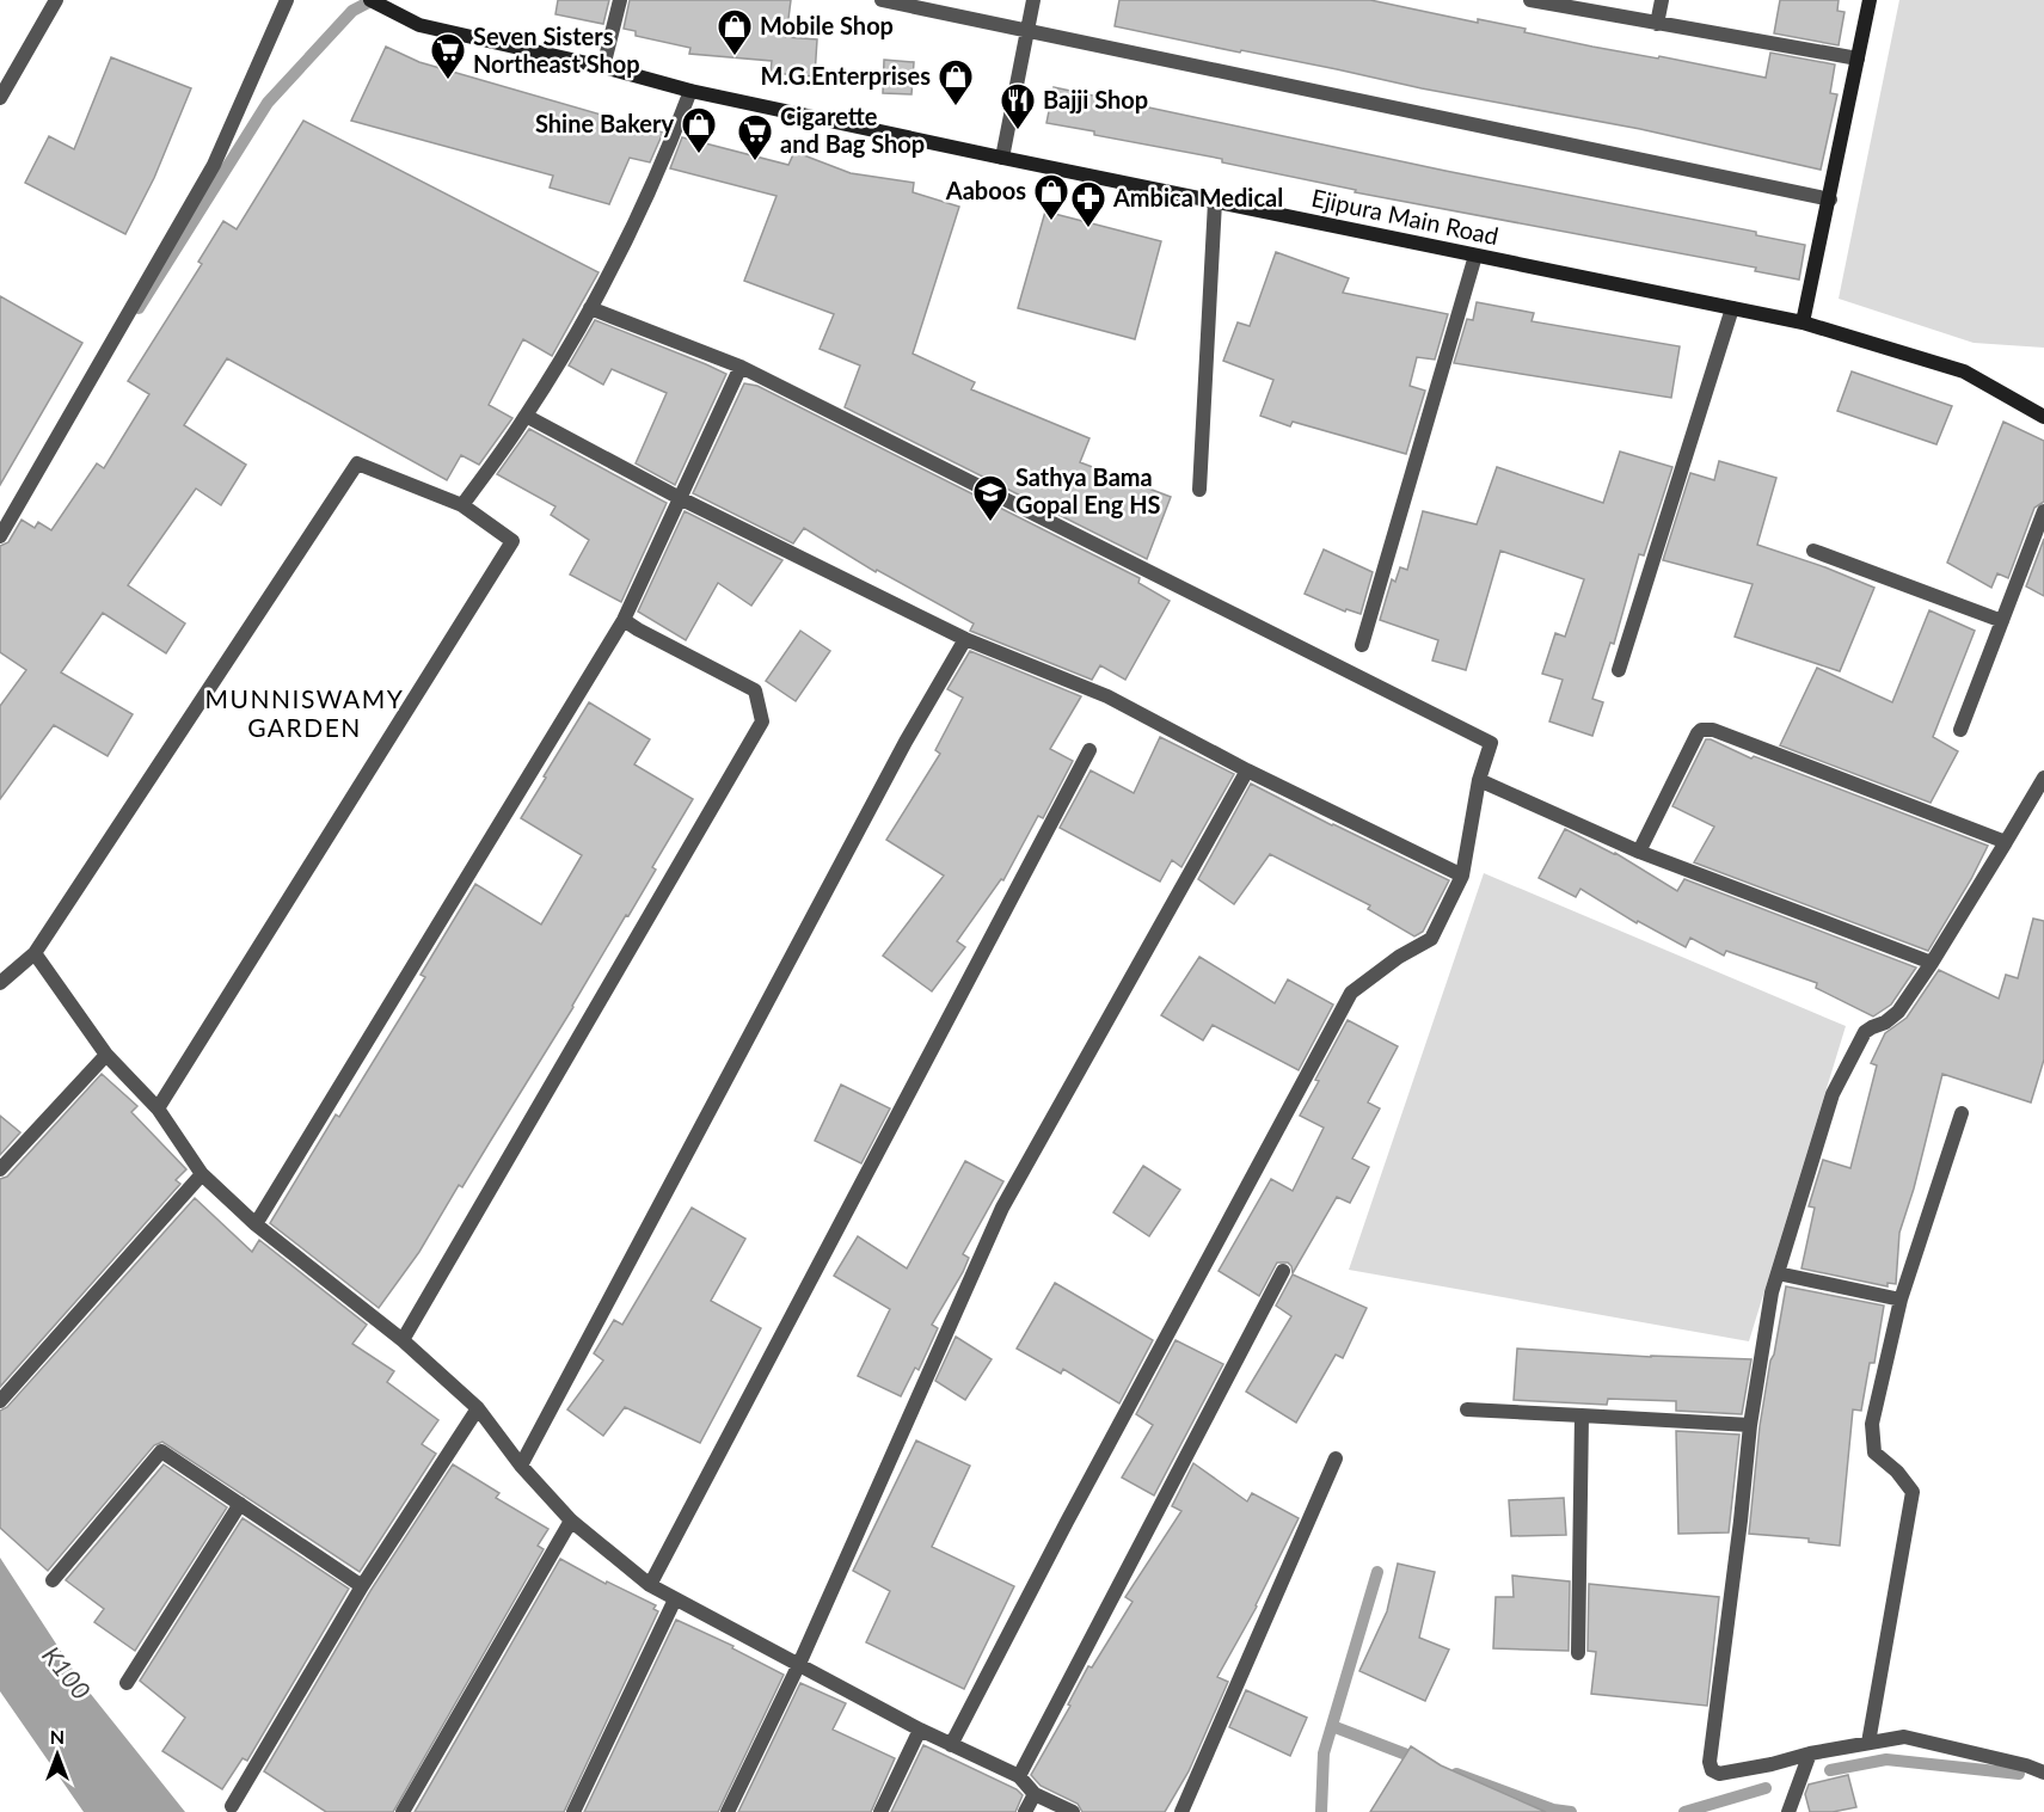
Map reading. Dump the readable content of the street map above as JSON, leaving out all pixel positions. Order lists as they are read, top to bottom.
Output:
{
  "streets": {
    "street": ["Ejipura Main Road"]
  },
  "districts": ["MUNNISWAMY GARDEN"],
  "water": ["K100"],
  "places": {
    "shop": [
      "Mobile Shop",
      "M.G.Enterprises",
      "Shine Bakery",
      "Aaboos"
    ],
    "supermarket": ["Seven Sisters Northeast Shop", "Cigarette and Bag Shop"],
    "restaurant": ["Bajji Shop"],
    "pharmacy": ["Ambica Medical"],
    "school or university": ["Sathya Bama Gopal Eng HS"]
  },
  "north": "top"
}
